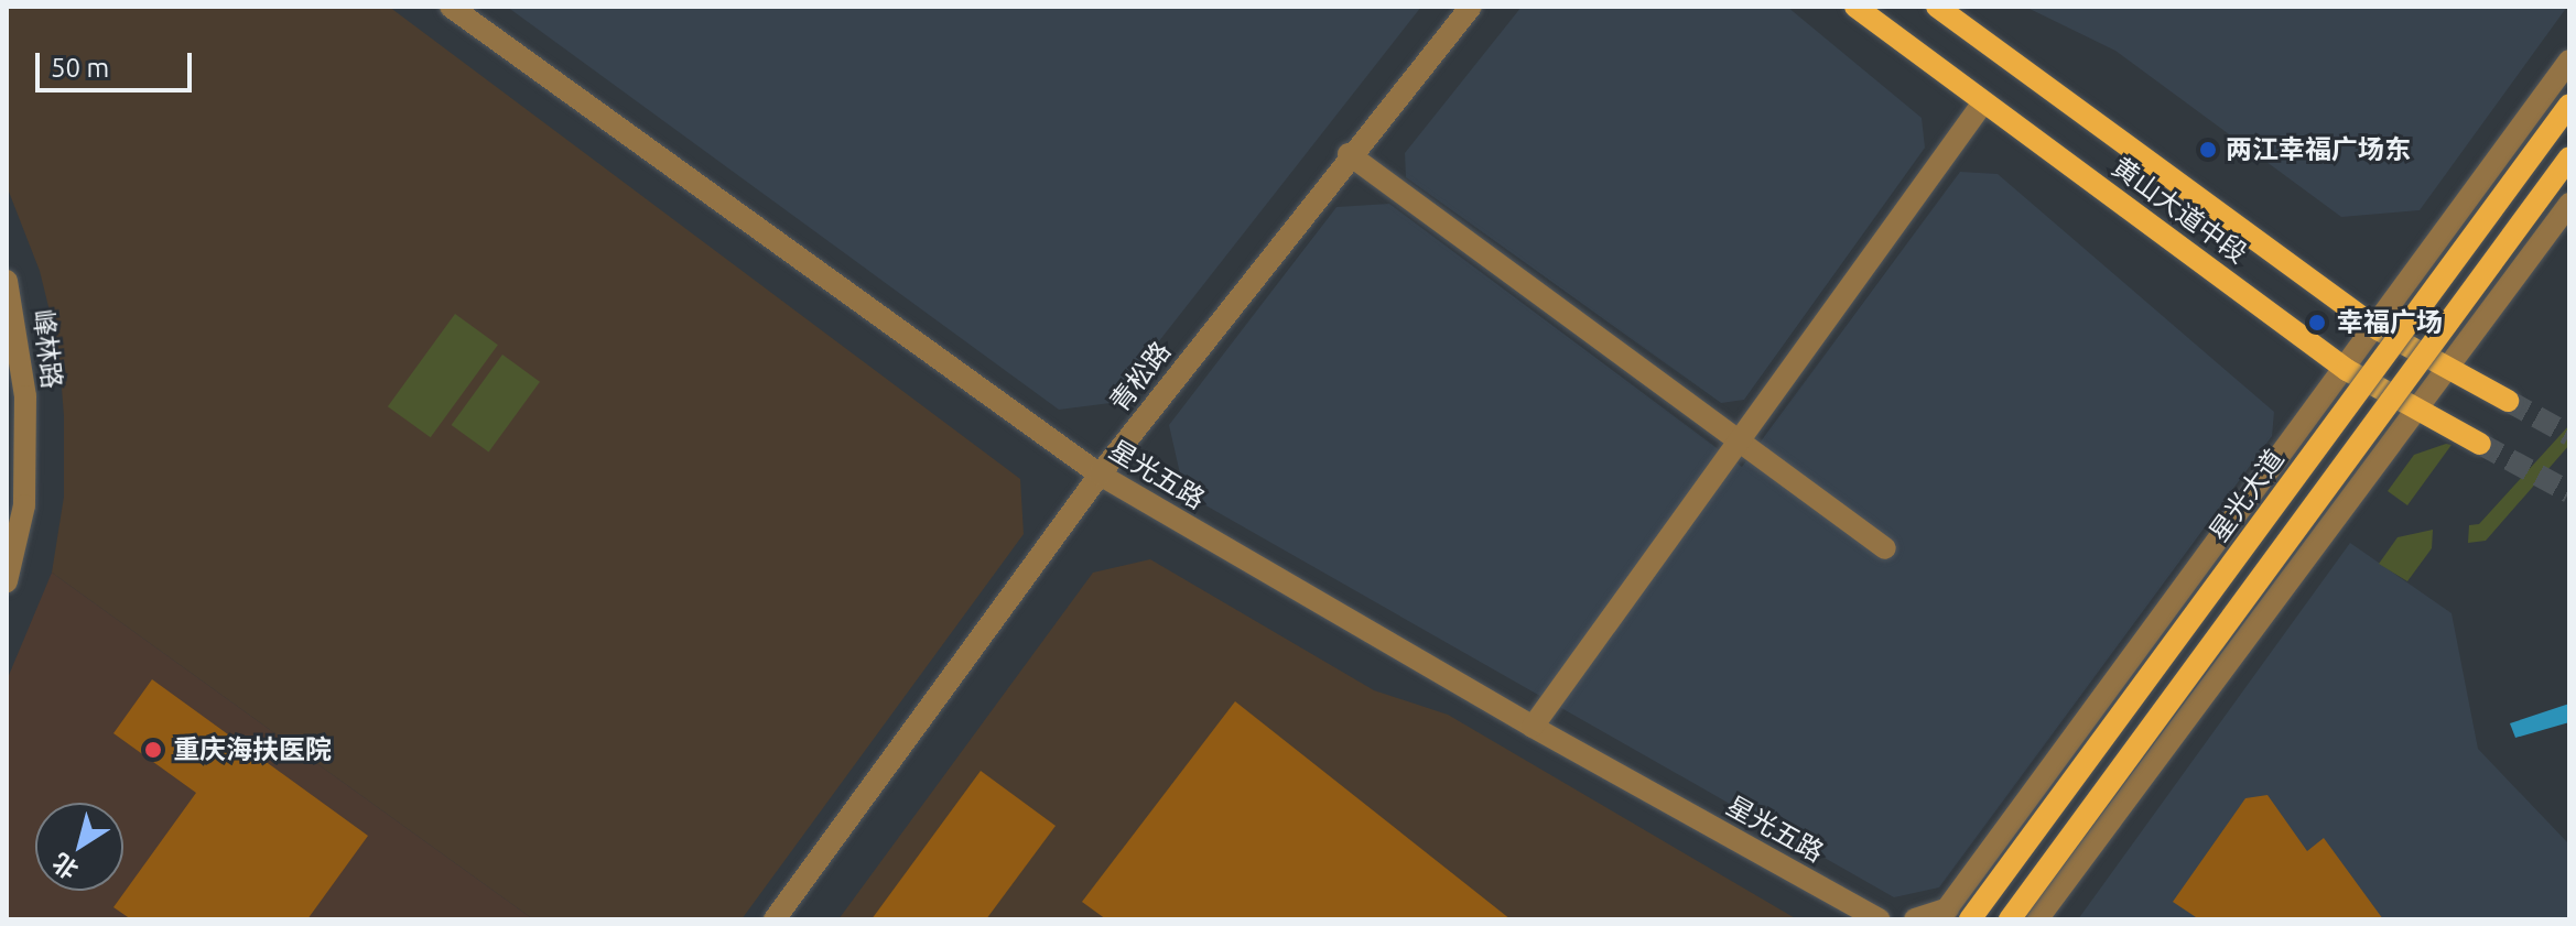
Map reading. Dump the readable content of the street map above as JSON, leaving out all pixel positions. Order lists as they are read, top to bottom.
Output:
{
  "streets": {
    "main road": ["黄山大道中段", "星光大道"],
    "street": ["峰林路", "青松路", "星光五路"]
  },
  "crossings": [
    ["青松路", "星光五路"]
  ],
  "places": ["两江幸福广场东", "幸福广场", "重庆海扶医院"],
  "scale_bar": "50 m",
  "north": "bottom left"
}
